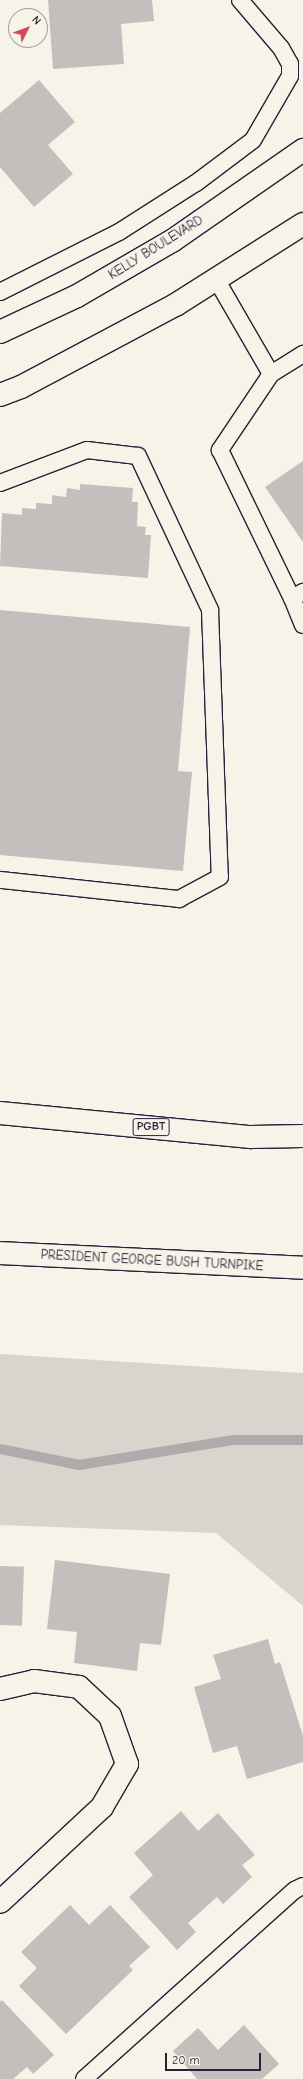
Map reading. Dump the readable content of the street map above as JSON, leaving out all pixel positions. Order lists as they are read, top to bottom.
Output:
{
  "streets": {
    "main road": ["KELLY BOULEVARD", "PGBT", "PRESIDENT GEORGE BUSH TURNPIKE"]
  },
  "scale_bar": "20 m",
  "north": "top right"
}
